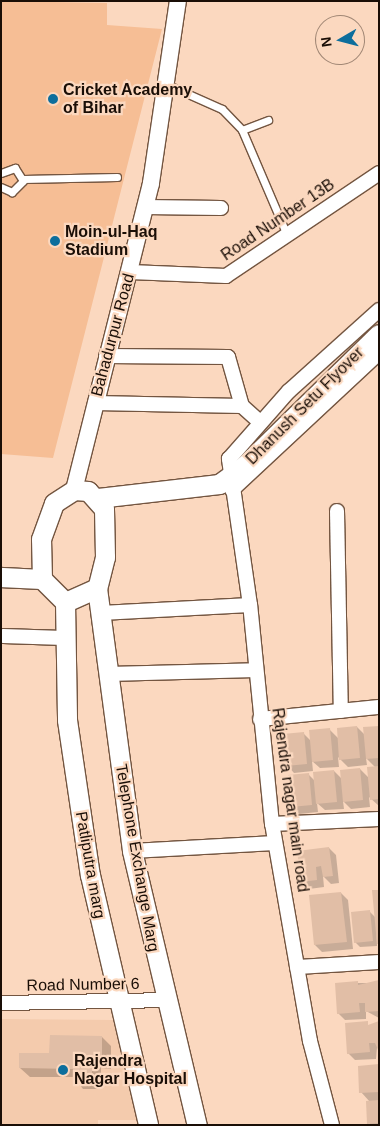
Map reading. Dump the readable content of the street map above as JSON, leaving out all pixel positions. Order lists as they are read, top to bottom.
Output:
{
  "streets": {
    "main road": ["Dhanush Setu Flyover", "Telephone Exchange Marg", "Patliputra marg"],
    "street": [
      "Road Number 13B",
      "Bahadurpur Road",
      "Rajendra nagar main road",
      "Road Number 6"
    ]
  },
  "crossings": [
    ["Road Number 13B", "Bahadurpur Road"],
    ["Dhanush Setu Flyover", "Rajendra nagar main road"],
    ["Telephone Exchange Marg", "Road Number 6"],
    ["Patliputra marg", "Road Number 6"]
  ],
  "places": ["Cricket Academy of Bihar", "Moin-ul-Haq Stadium", "Rajendra Nagar Hospital"],
  "north": "left"
}
